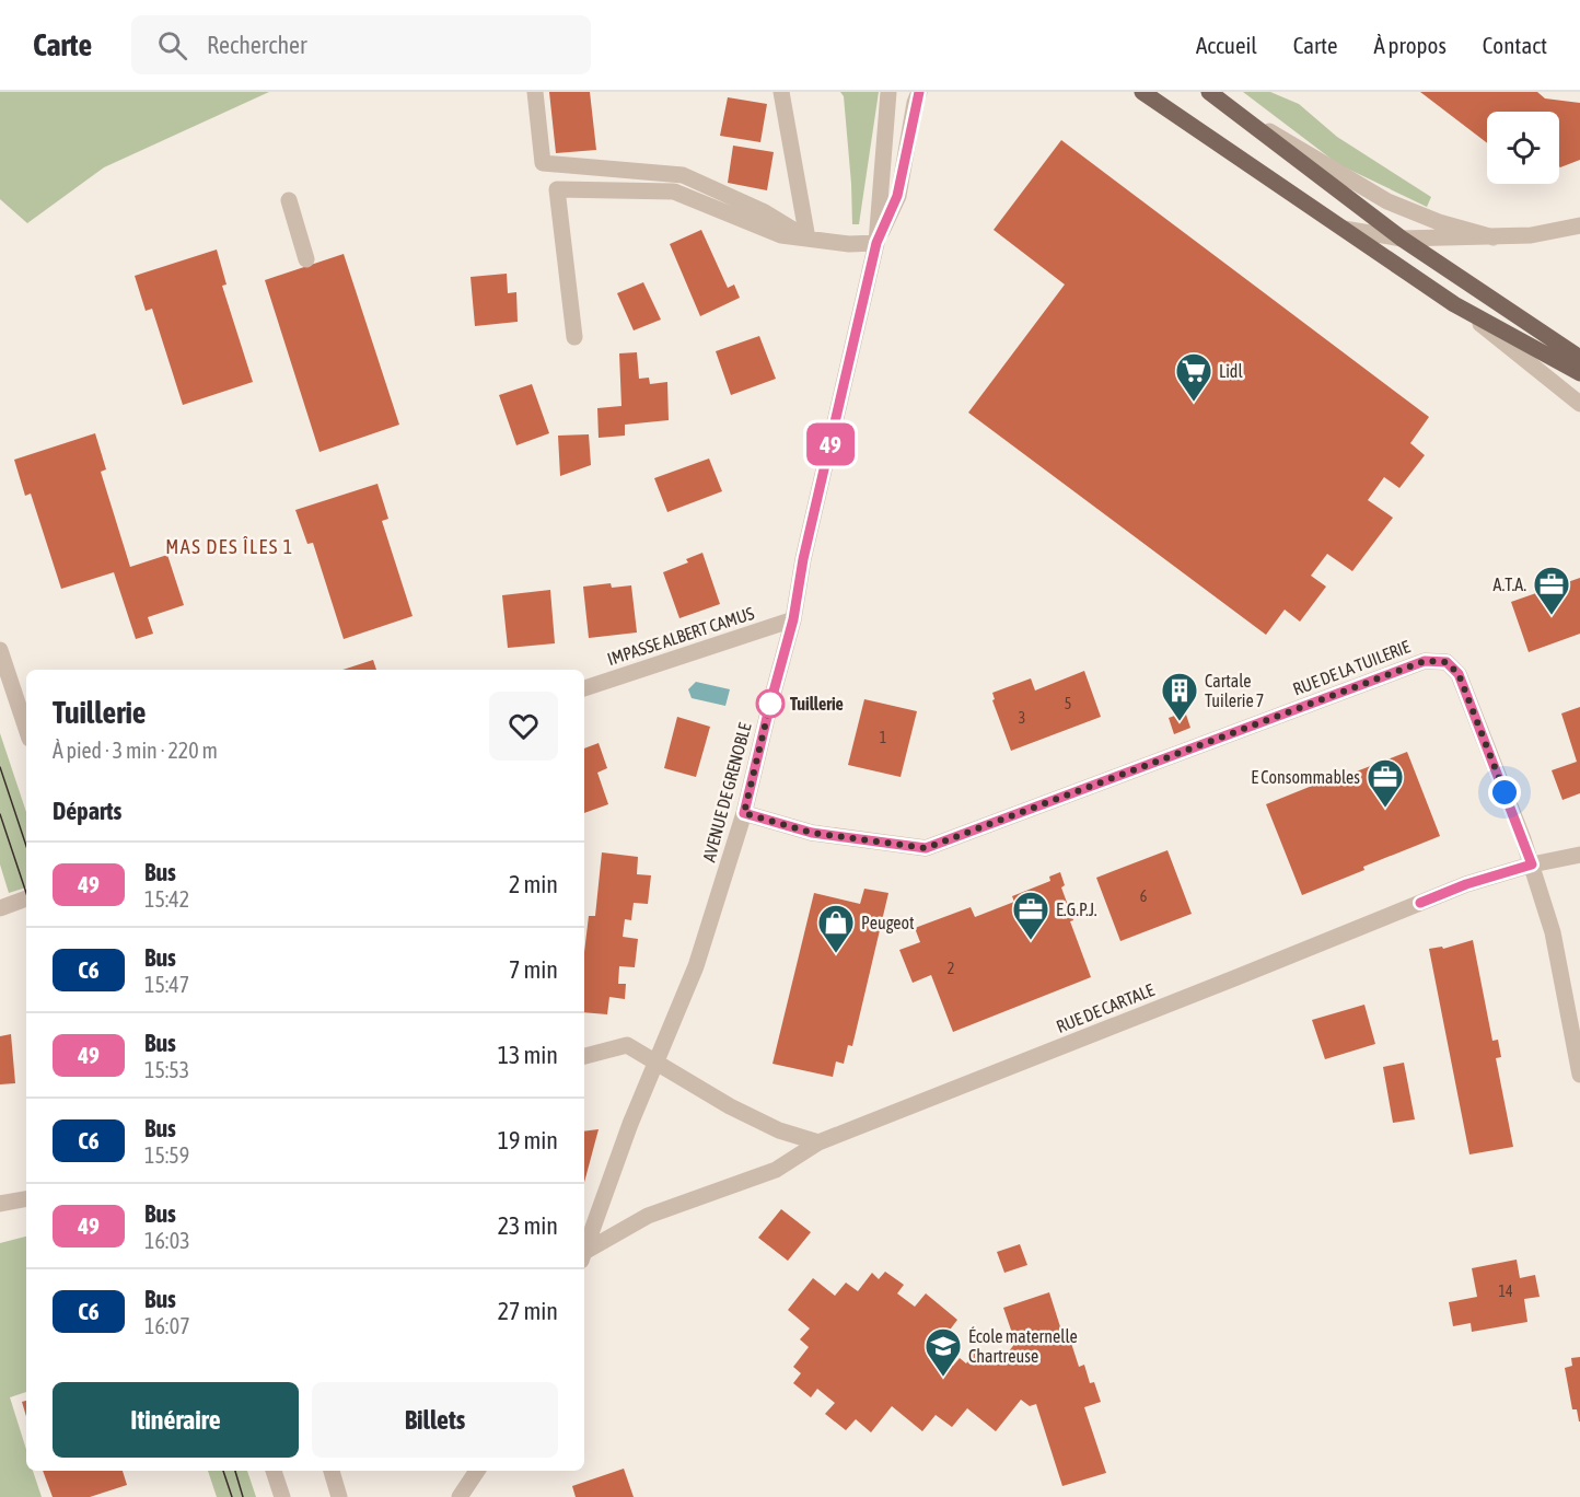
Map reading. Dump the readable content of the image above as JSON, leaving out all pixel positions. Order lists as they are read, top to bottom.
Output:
{
  "streets": {
    "street": [
      "IMPASSE ALBERT CAMUS",
      "RUE DE LA TUILERIE",
      "AVENUE DE GRENOBLE",
      "RUE DE CARTALE"
    ]
  },
  "crossings": [
    ["IMPASSE ALBERT CAMUS", "AVENUE DE GRENOBLE"],
    ["RUE DE LA TUILERIE", "AVENUE DE GRENOBLE"],
    ["RUE DE LA TUILERIE", "RUE DE CARTALE"]
  ],
  "districts": ["MAS DES ÎLES 1"],
  "places": {
    "supermarket": ["Lidl"],
    "office": ["A.T.A.", "E Consommables", "E.G.P.J."],
    "other": ["Tuillerie"],
    "building": ["Cartale Tuilerie 7"],
    "shop": ["Peugeot"],
    "school or university": ["École maternelle Chartreuse"]
  },
  "lines": ["bus line 49"],
  "house_numbers": [
    "5",
    "3",
    "1",
    "6",
    "2",
    "14"
  ],
  "page": {
    "header": "Carte",
    "search": "Rechercher",
    "nav": [
      "Accueil",
      "Carte",
      "À propos",
      "Contact"
    ],
    "on_map": "49",
    "heading": [
      ["Tuillerie", "À pied · 3 min · 220 m"],
      "Départs"
    ],
    "list": [
      {
        "mark": "49",
        "name": "Bus",
        "note": "15:42",
        "value": "2 min"
      },
      {
        "mark": "C6",
        "name": "Bus",
        "note": "15:47",
        "value": "7 min"
      },
      {
        "mark": "49",
        "name": "Bus",
        "note": "15:53",
        "value": "13 min"
      },
      {
        "mark": "C6",
        "name": "Bus",
        "note": "15:59",
        "value": "19 min"
      },
      {
        "mark": "49",
        "name": "Bus",
        "note": "16:03",
        "value": "23 min"
      },
      {
        "mark": "C6",
        "name": "Bus",
        "note": "16:07",
        "value": "27 min"
      }
    ],
    "buttons": ["Itinéraire", "Billets"]
  }
}
